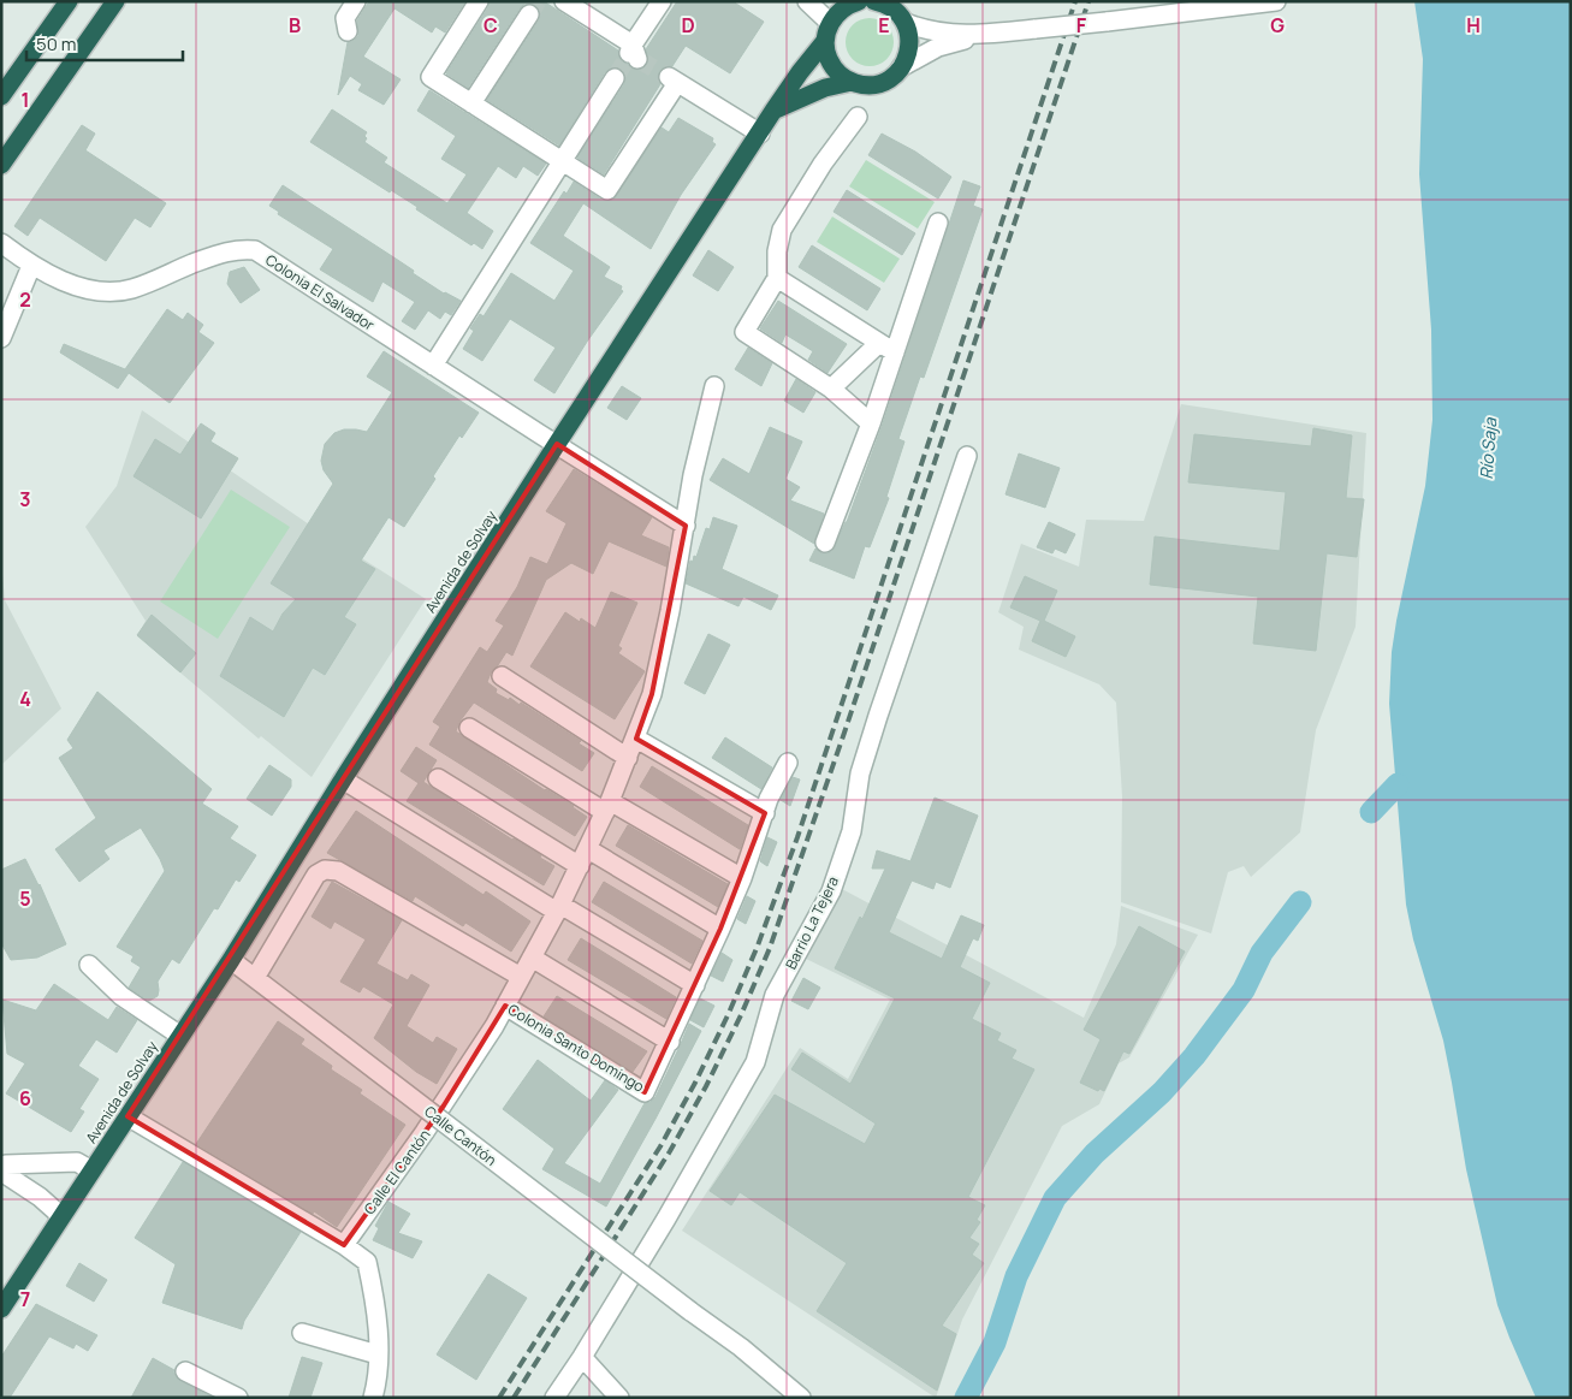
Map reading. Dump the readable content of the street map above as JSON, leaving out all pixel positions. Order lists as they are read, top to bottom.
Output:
{
  "streets": {
    "highway": ["Avenida de Solvay"],
    "street": [
      "Colonia El Salvador",
      "Barrio La Tejera",
      "Colonia Santo Domingo",
      "Calle Cantón",
      "Calle El Cantón"
    ]
  },
  "crossings": [
    ["Colonia El Salvador", "Avenida de Solvay"],
    ["Avenida de Solvay", "Calle Cantón"],
    ["Colonia Santo Domingo", "Calle El Cantón"]
  ],
  "water": ["Río Saja"],
  "scale_bar": "50 m",
  "grid": {
    "columns": [
      "B",
      "C",
      "D",
      "E",
      "F",
      "G",
      "H"
    ],
    "rows": [
      "1",
      "2",
      "3",
      "4",
      "5",
      "6",
      "7"
    ]
  }
}
